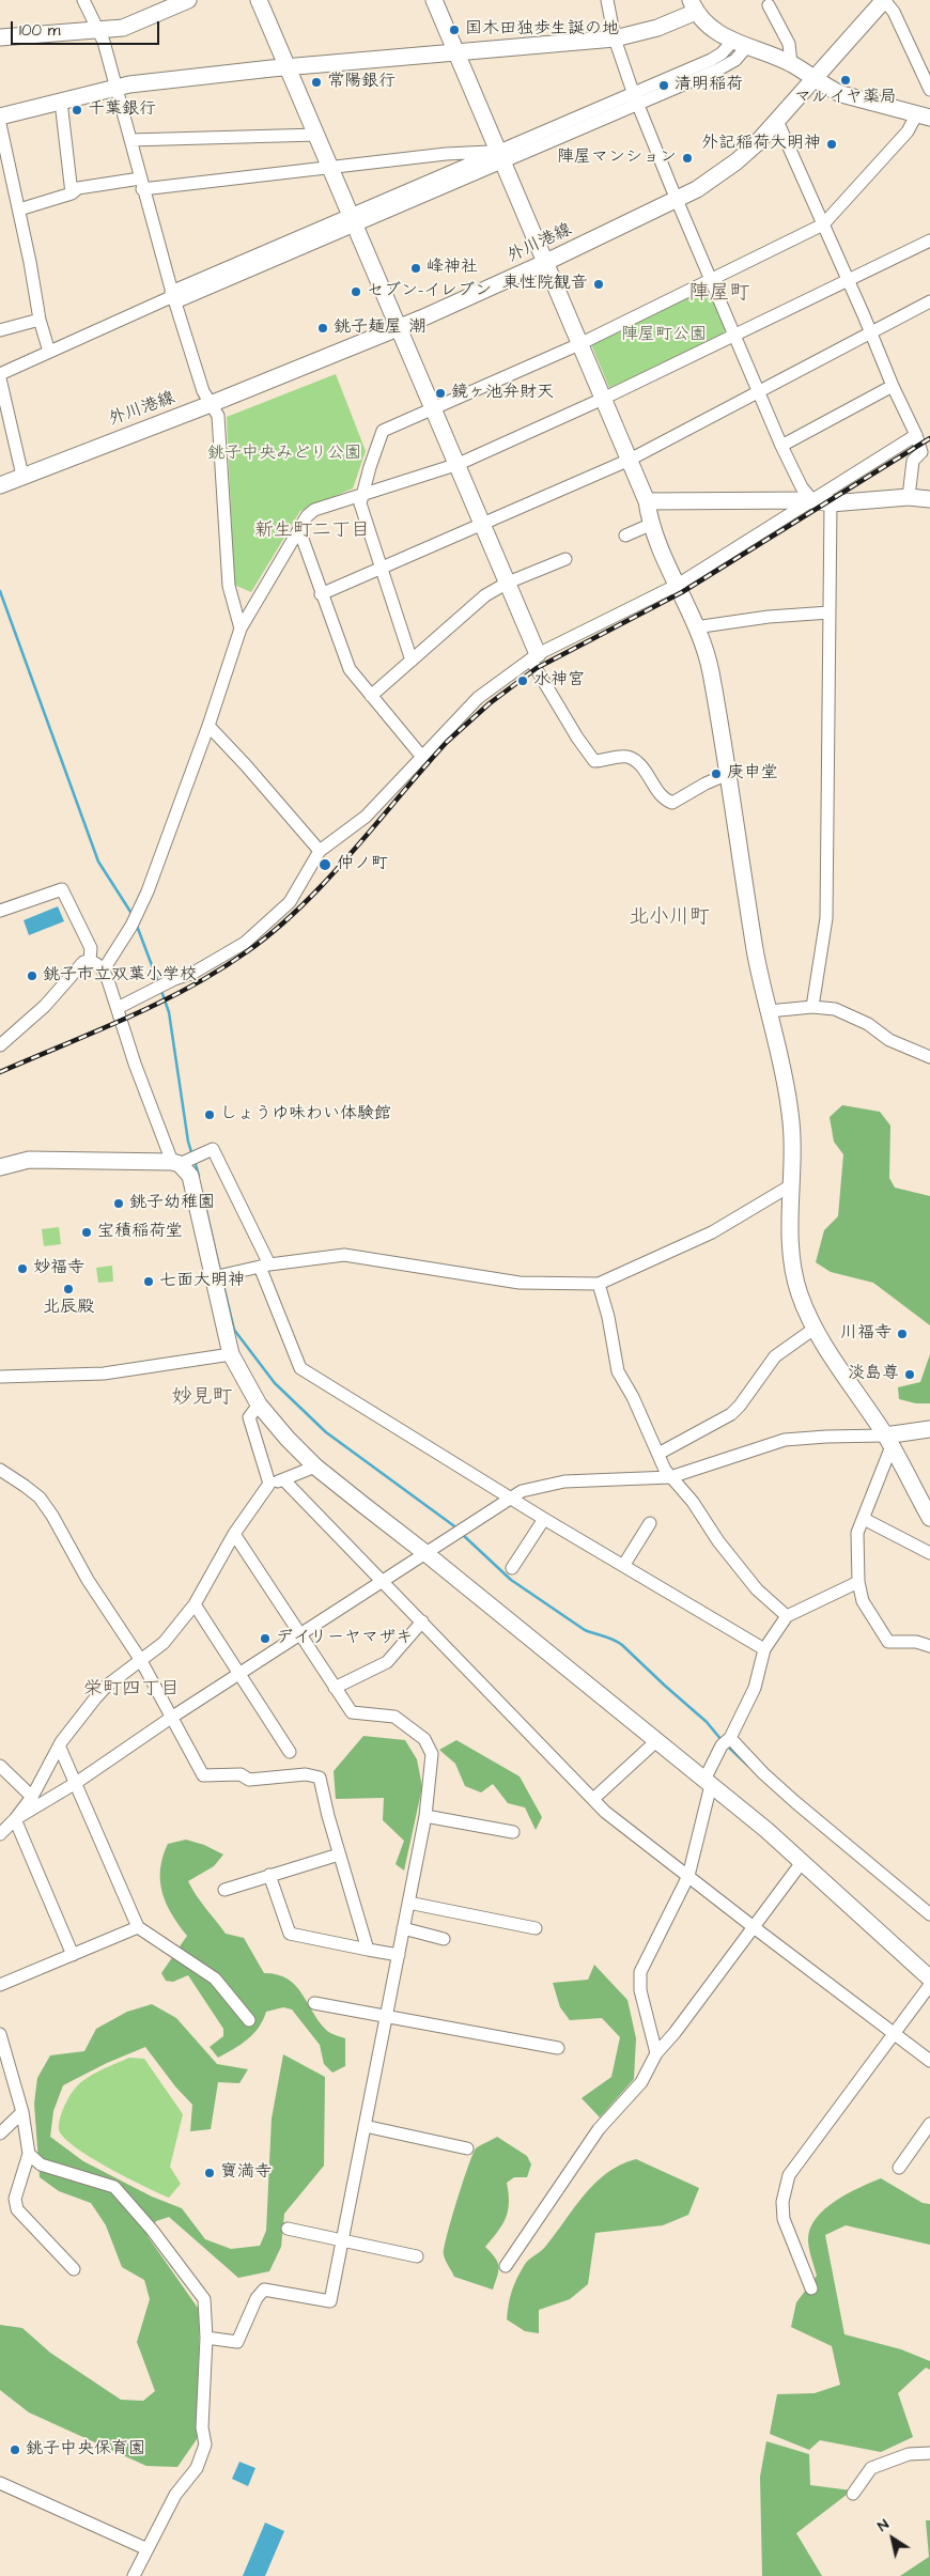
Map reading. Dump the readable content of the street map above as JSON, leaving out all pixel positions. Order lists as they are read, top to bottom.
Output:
{
  "streets": {
    "street": ["外川港線"]
  },
  "districts": [
    "陣屋町",
    "新生町二丁目",
    "北小川町",
    "妙見町",
    "栄町四丁目"
  ],
  "parks": ["陣屋町公園", "銚子中央みどり公園"],
  "places": [
    "国木田独歩生誕の地",
    "マルイヤ薬局",
    "常陽銀行",
    "清明稲荷",
    "千葉銀行",
    "外記稲荷大明神",
    "陣屋マンション",
    "峰神社",
    "東性院観音",
    "セブン-イレブン",
    "銚子麺屋 潮",
    "鏡ヶ池弁財天",
    "水神宮",
    "庚申堂",
    "仲ノ町",
    "銚子市立双葉小学校",
    "しょうゆ味わい体験館",
    "銚子幼稚園",
    "宝積稲荷堂",
    "妙福寺",
    "七面大明神",
    "北辰殿",
    "川福寺",
    "淡島尊",
    "デイリーヤマザキ",
    "寶満寺",
    "銚子中央保育園"
  ],
  "scale_bar": "100 m",
  "north": "top left"
}
